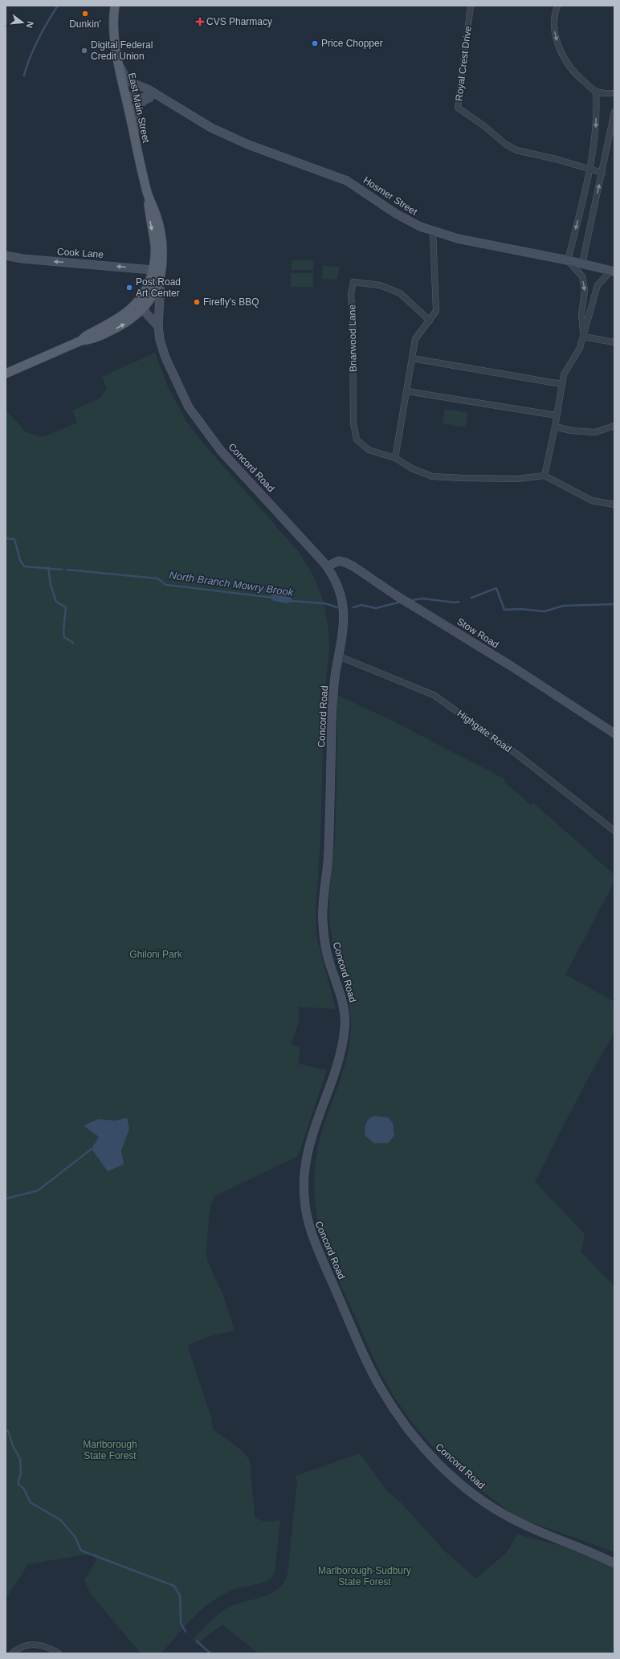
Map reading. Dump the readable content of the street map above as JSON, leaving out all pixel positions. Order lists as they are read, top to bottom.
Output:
{
  "streets": {
    "main road": ["East Main Street"],
    "street": [
      "Royal Crest Drive",
      "Hosmer Street",
      "Cook Lane",
      "Briarwood Lane",
      "Concord Road",
      "Stow Road",
      "Highgate Road"
    ]
  },
  "crossings": [
    ["East Main Street", "Hosmer Street"],
    ["East Main Street", "Cook Lane"],
    ["East Main Street", "Concord Road"],
    ["Concord Road", "Stow Road"],
    ["Concord Road", "Highgate Road"]
  ],
  "one_way": ["Cook Lane"],
  "water": ["North Branch Mowry Brook"],
  "parks": ["Ghiloni Park", "Marlborough State Forest", "Marlborough-Sudbury State Forest"],
  "places": {
    "other": [
      "Dunkin'",
      "Price Chopper",
      "Digital Federal Credit Union",
      "Post Road Art Center",
      "Firefly's BBQ"
    ],
    "health": ["CVS Pharmacy"]
  },
  "north": "right"
}
